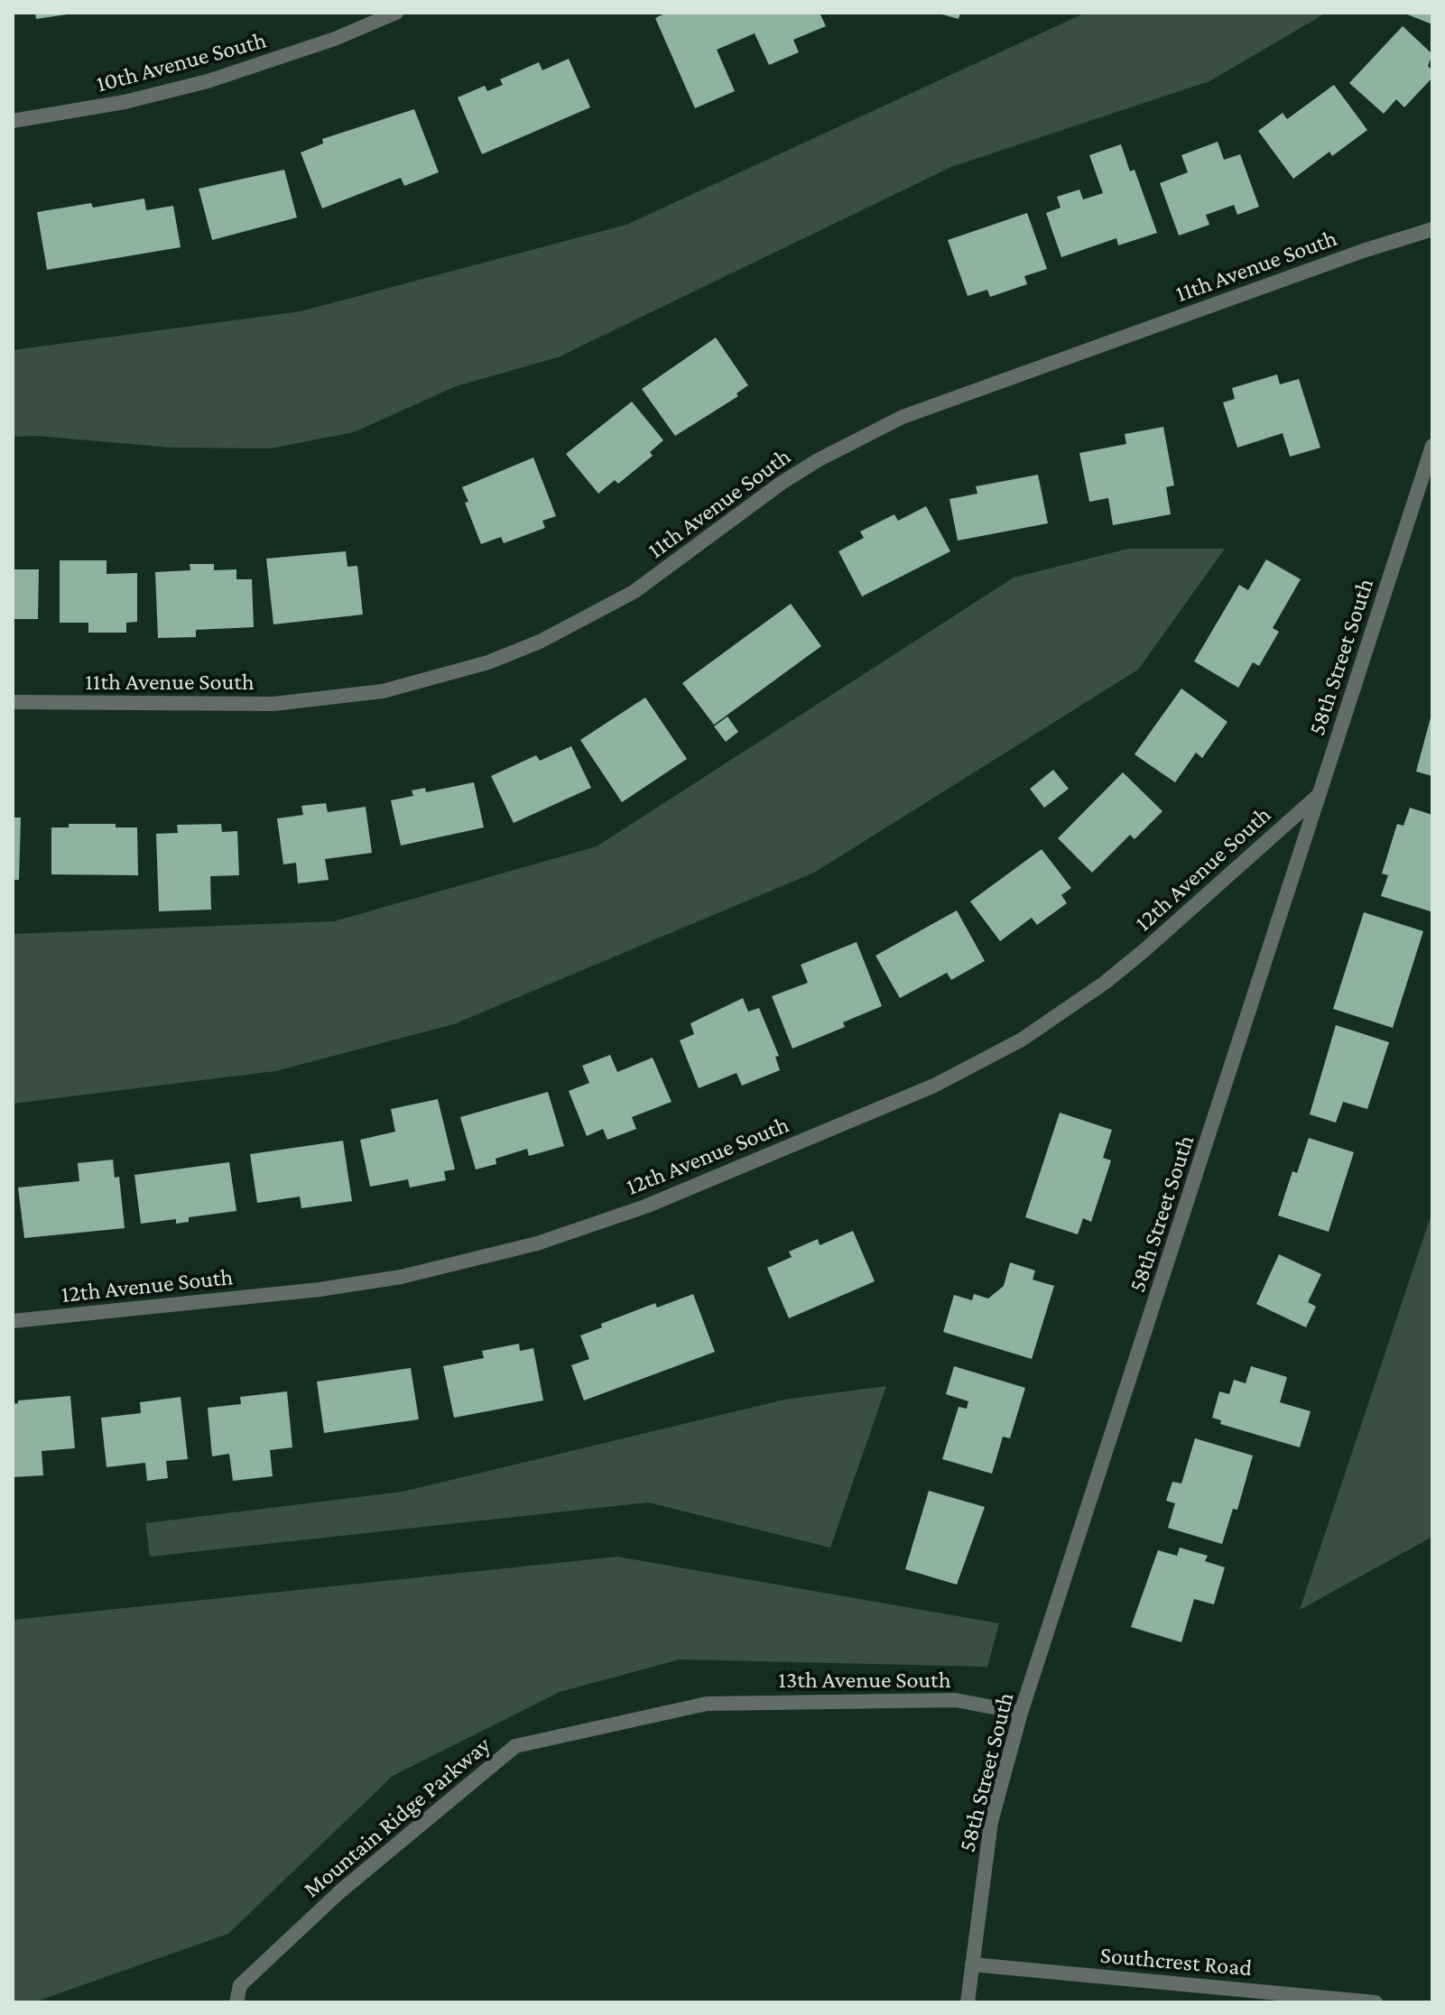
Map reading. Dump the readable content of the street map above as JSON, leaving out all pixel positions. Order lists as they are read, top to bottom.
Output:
{
  "streets": {
    "street": [
      "10th Avenue South",
      "11th Avenue South",
      "58th Street South",
      "12th Avenue South",
      "13th Avenue South",
      "Mountain Ridge Parkway",
      "Southcrest Road"
    ]
  },
  "crossings": [
    ["58th Street South", "12th Avenue South"],
    ["58th Street South", "13th Avenue South"],
    ["58th Street South", "Southcrest Road"],
    ["13th Avenue South", "Mountain Ridge Parkway"]
  ]
}
